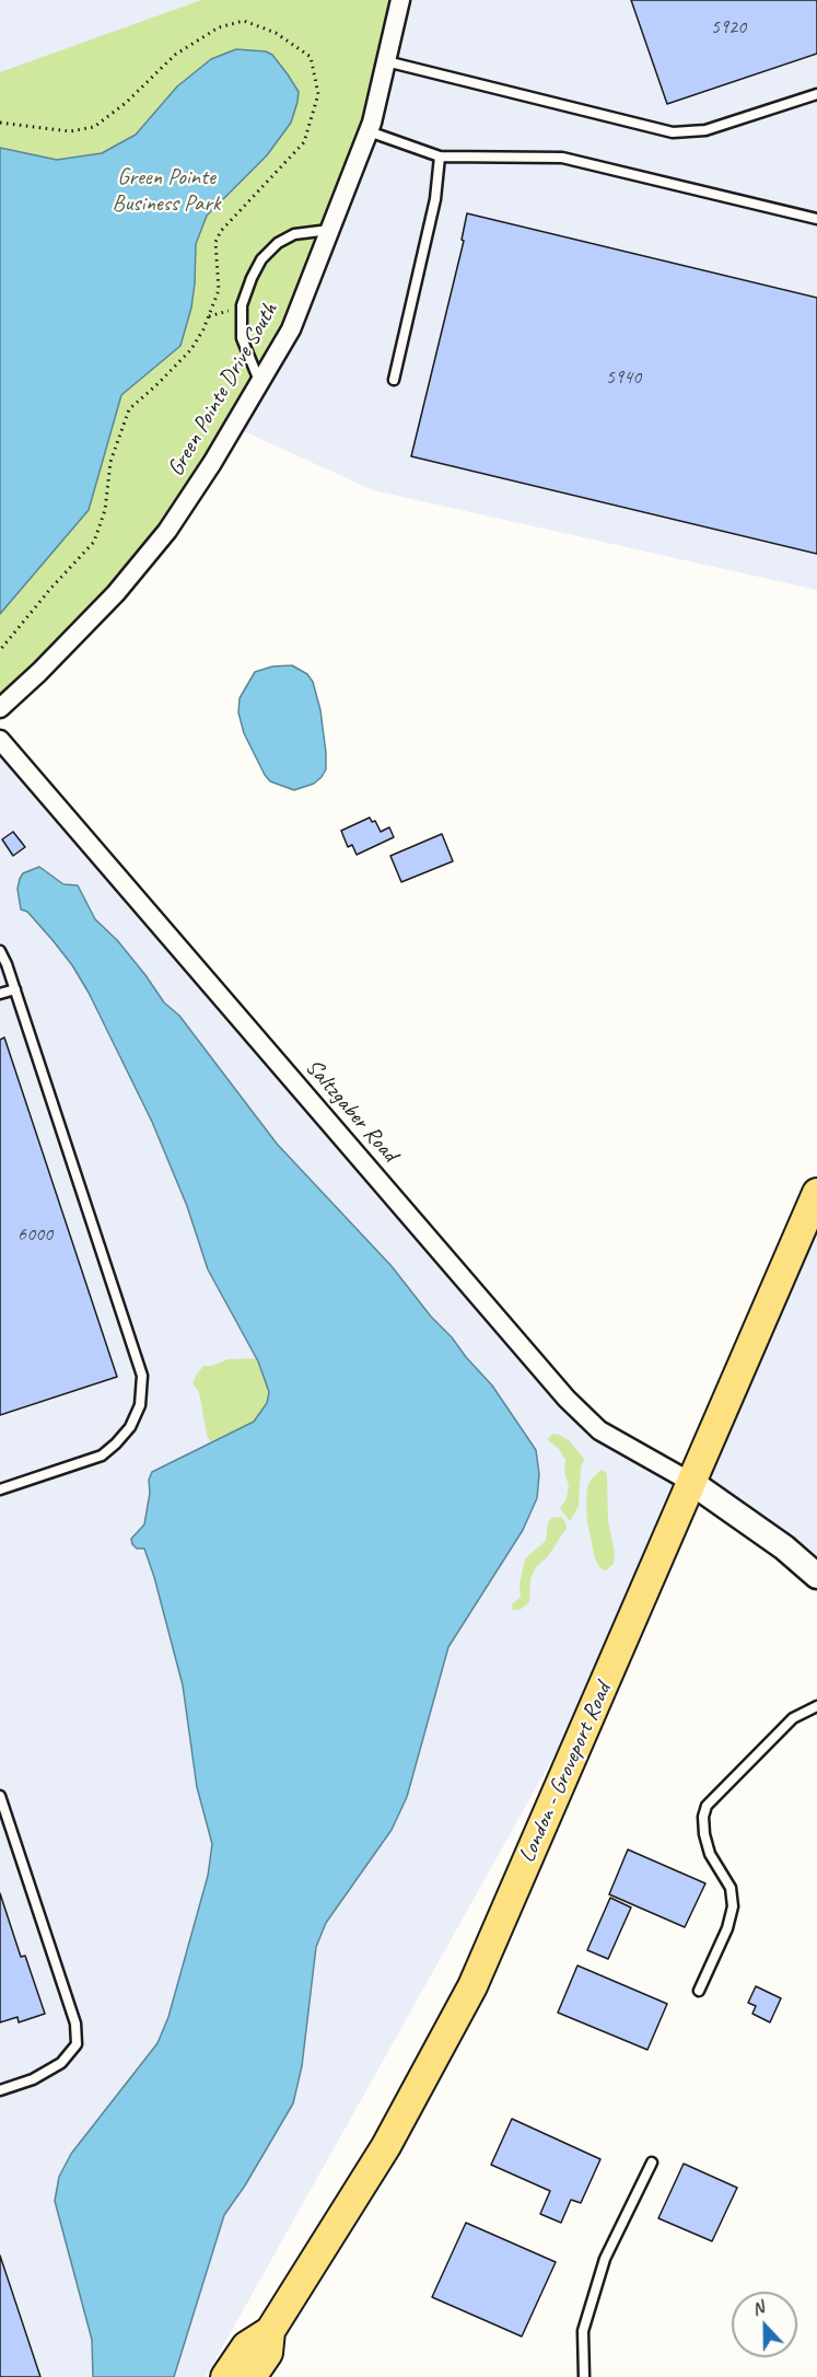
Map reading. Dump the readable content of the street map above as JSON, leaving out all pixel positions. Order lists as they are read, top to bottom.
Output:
{
  "streets": {
    "main road": ["London - Groveport Road"],
    "street": ["Green Pointe Drive South", "Saltzgaber Road"]
  },
  "crossings": [
    ["Saltzgaber Road", "London - Groveport Road"]
  ],
  "parks": ["Green Pointe Business Park"],
  "house_numbers": ["5920", "5940", "6000"],
  "north": "top"
}
